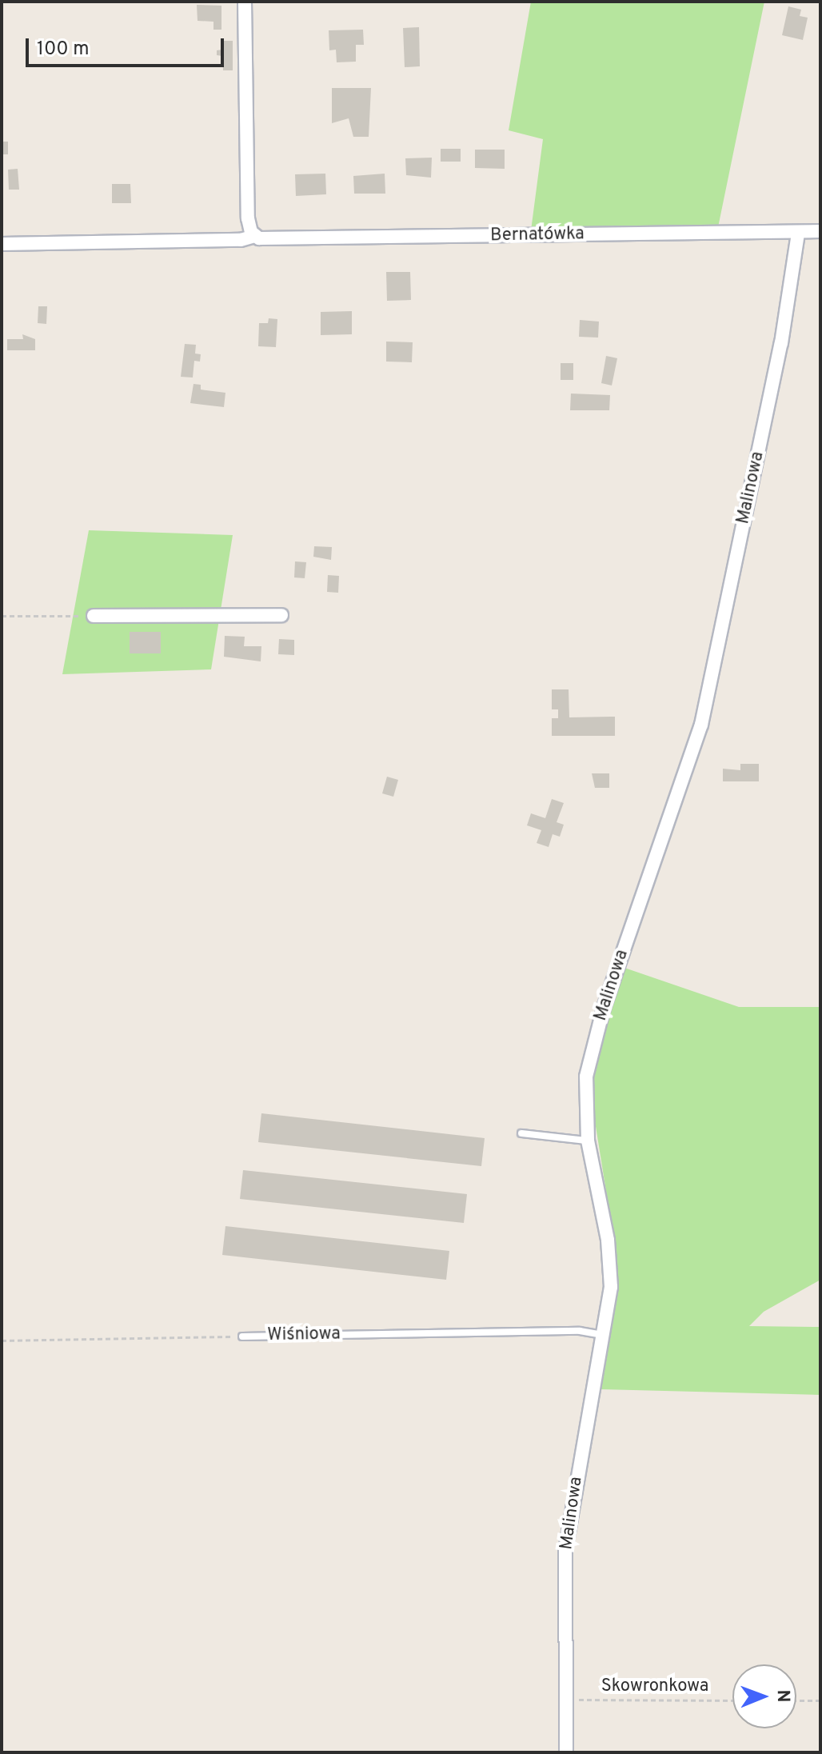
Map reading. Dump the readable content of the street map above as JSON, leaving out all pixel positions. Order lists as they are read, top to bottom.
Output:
{
  "streets": {
    "street": ["Bernatówka", "Malinowa"],
    "lane": ["Wiśniowa"],
    "path": ["Skowronkowa"]
  },
  "crossings": [
    ["Bernatówka", "Malinowa"],
    ["Malinowa", "Wiśniowa"],
    ["Malinowa", "Skowronkowa"]
  ],
  "scale_bar": "100 m",
  "north": "right"
}
